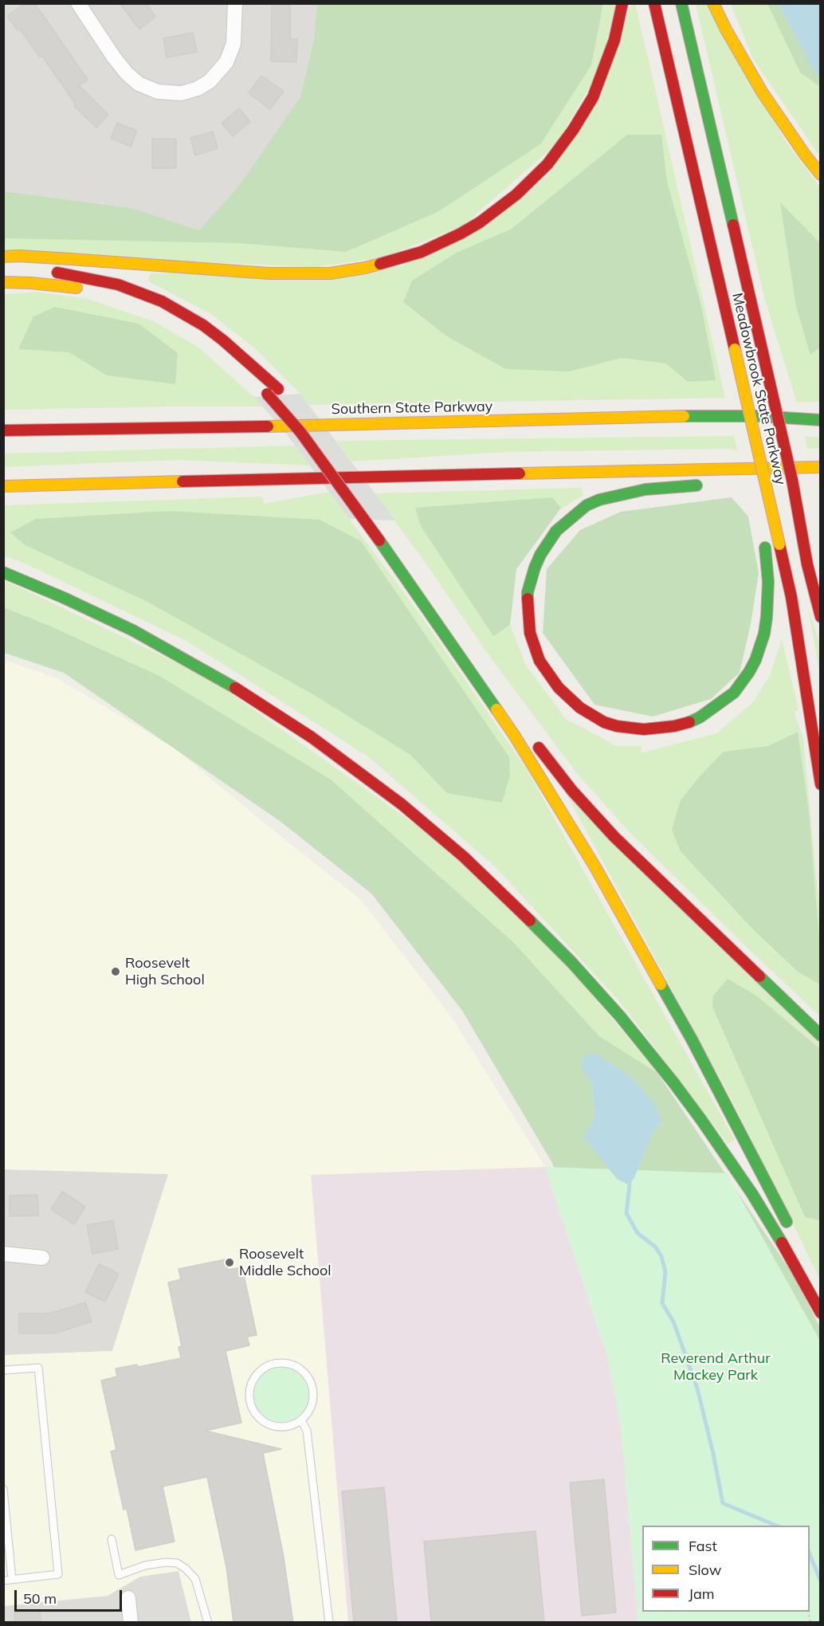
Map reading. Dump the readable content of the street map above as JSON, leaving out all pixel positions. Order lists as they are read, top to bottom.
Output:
{
  "streets": {
    "highway": ["Meadowbrook State Parkway", "Southern State Parkway"]
  },
  "parks": ["Reverend Arthur Mackey Park"],
  "places": ["Roosevelt High School", "Roosevelt Middle School"],
  "legend": ["Fast", "Slow", "Jam"],
  "scale_bar": "50 m"
}
